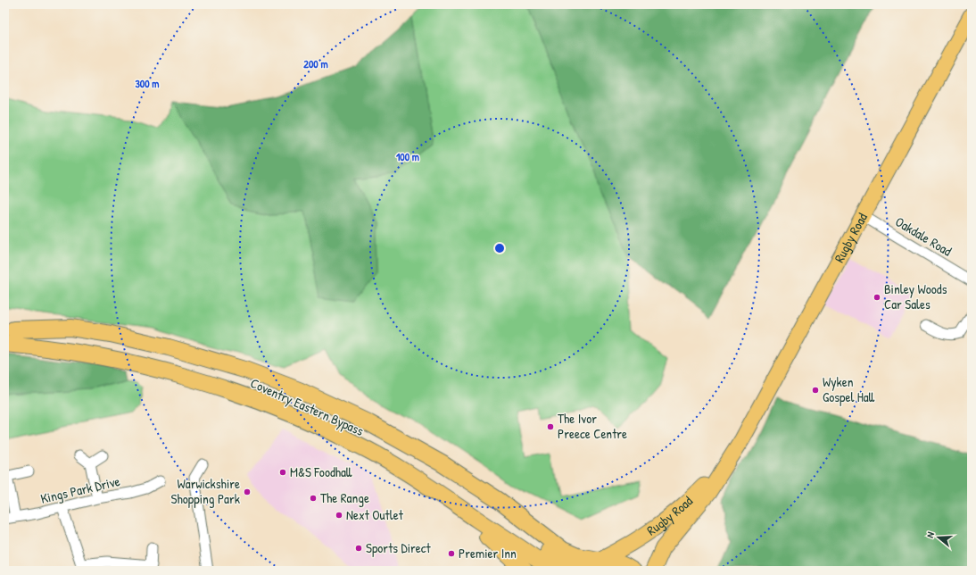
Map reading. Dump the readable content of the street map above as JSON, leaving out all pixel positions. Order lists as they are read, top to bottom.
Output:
{
  "streets": {
    "highway": ["Coventry Eastern Bypass"],
    "main road": ["Rugby Road"],
    "street": ["Oakdale Road", "Kings Park Drive"]
  },
  "crossings": [
    ["Oakdale Road", "Rugby Road"]
  ],
  "places": [
    "Binley Woods Car Sales",
    "Wyken Gospel Hall",
    "The Ivor Preece Centre",
    "M&S Foodhall",
    "Warwickshire Shopping Park",
    "The Range",
    "Next Outlet",
    "Sports Direct",
    "Premier Inn"
  ],
  "north": "left",
  "rings": ["200 m", "300 m", "100 m"]
}
